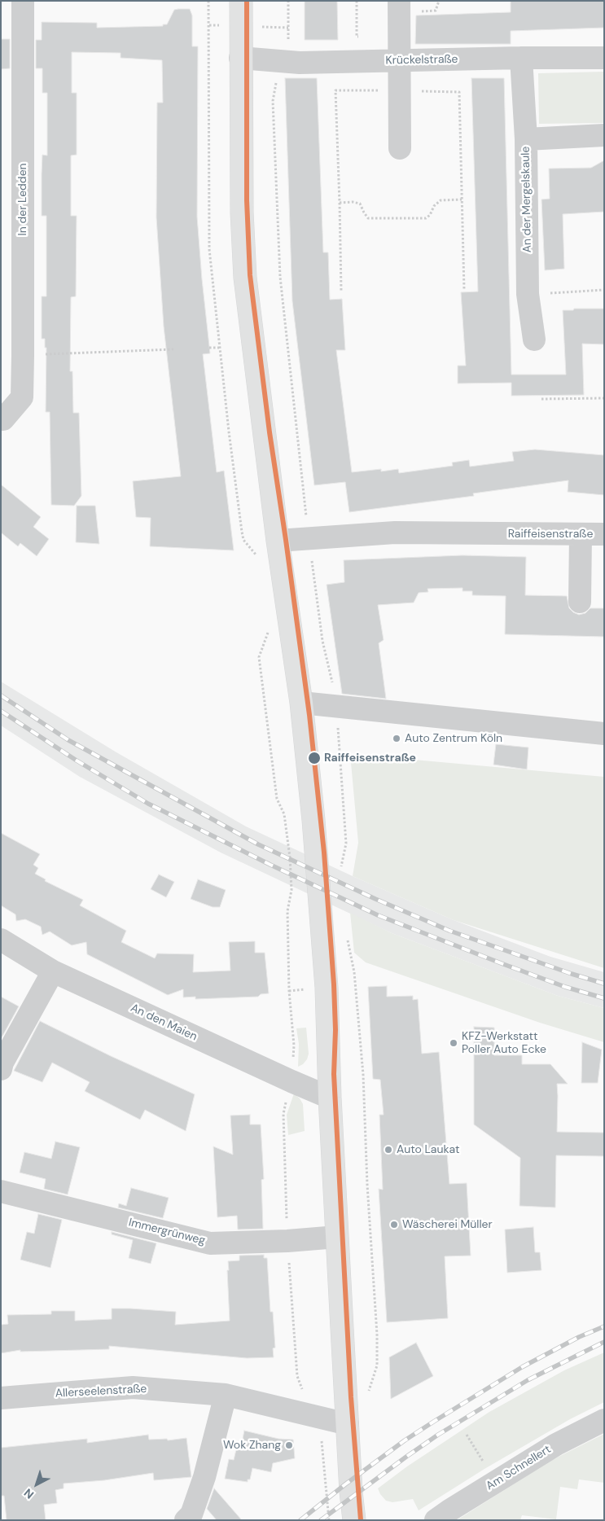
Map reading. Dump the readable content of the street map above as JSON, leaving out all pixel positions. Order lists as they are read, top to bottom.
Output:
{
  "streets": {
    "street": [
      "Krückelstraße",
      "In der Ledden",
      "An der Mergelskaule",
      "Raiffeisenstraße",
      "An den Maien",
      "Immergrünweg",
      "Allerseelenstraße",
      "Am Schnellert"
    ]
  },
  "crossings": [
    ["Krückelstraße", "An der Mergelskaule"]
  ],
  "places": [
    "Auto Zentrum Köln",
    "Raiffeisenstraße",
    "KFZ-Werkstatt Poller Auto Ecke",
    "Auto Laukat",
    "Wäscherei Müller",
    "Wok Zhang"
  ],
  "north": "bottom left"
}
